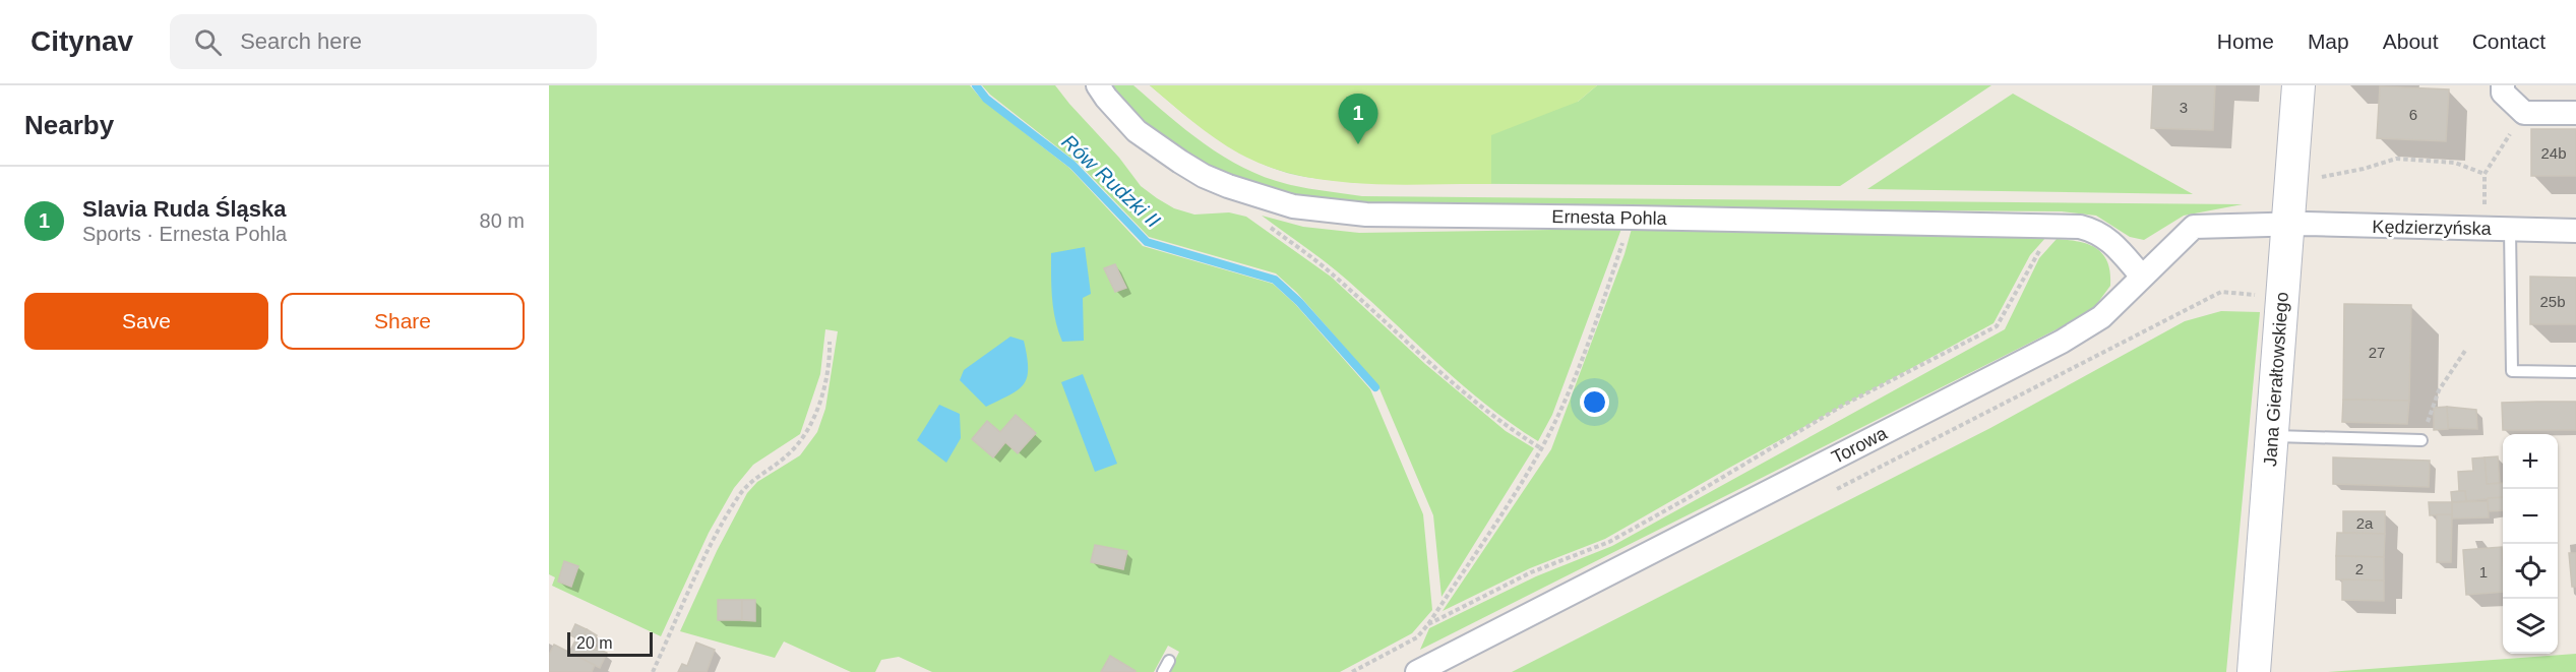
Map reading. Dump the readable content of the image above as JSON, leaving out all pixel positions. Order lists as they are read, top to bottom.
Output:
{
  "streets": {
    "street": [
      "Ernesta Pohla",
      "Kędzierzyńska",
      "Jana Gierałtowskiego",
      "Torowa"
    ]
  },
  "crossings": [
    ["Ernesta Pohla", "Torowa"],
    ["Kędzierzyńska", "Jana Gierałtowskiego"],
    ["Kędzierzyńska", "Torowa"],
    ["Jana Gierałtowskiego", "Torowa"]
  ],
  "water": ["Rów Rudzki II"],
  "house_numbers": [
    "3",
    "6",
    "24b",
    "25b",
    "27",
    "2a",
    "2",
    "1"
  ],
  "scale_bar": "20 m",
  "page": {
    "header": "Citynav",
    "search": "Search here",
    "nav": [
      "Home",
      "Map",
      "About",
      "Contact"
    ],
    "heading": "Nearby",
    "pins": "1",
    "list": [
      {
        "mark": "1",
        "name": "Slavia Ruda Śląska",
        "note": "Sports · Ernesta Pohla",
        "value": "80 m"
      }
    ],
    "buttons": ["Save", "Share"],
    "map_buttons": ["+", "−"],
    "scale": "20 m"
  }
}
